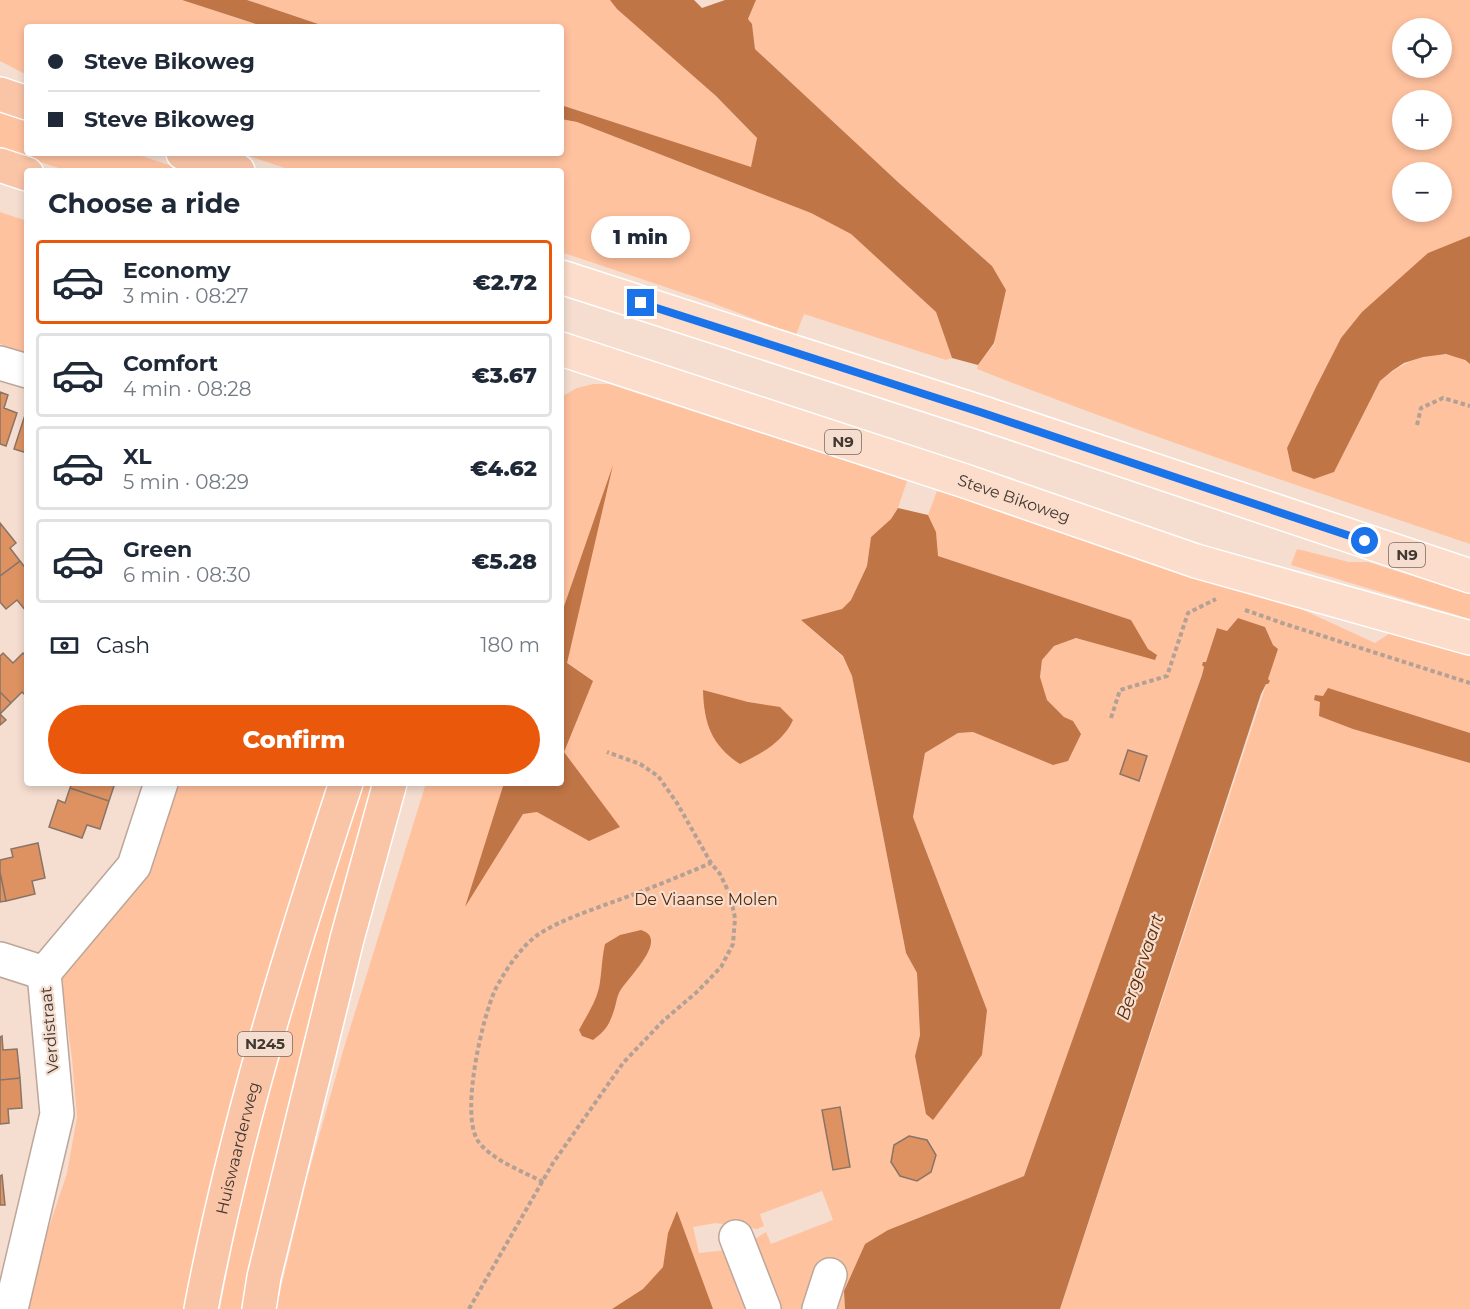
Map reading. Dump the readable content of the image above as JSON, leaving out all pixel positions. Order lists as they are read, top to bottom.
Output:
{
  "streets": {
    "highway": ["N245", "Huiswaarderweg"],
    "main road": ["N9", "Steve Bikoweg"],
    "street": ["Verdistraat"]
  },
  "water": ["Bergervaart"],
  "parks": ["De Viaanse Molen"],
  "page": {
    "map_buttons": ["+", "−"],
    "banner": ["Steve Bikoweg", "Steve Bikoweg"],
    "heading": "Choose a ride",
    "bubble": "1 min",
    "list": [
      {
        "name": "Economy",
        "note": "3 min · 08:27",
        "value": "€2.72"
      },
      {
        "name": "Comfort",
        "note": "4 min · 08:28",
        "value": "€3.67"
      },
      {
        "name": "XL",
        "note": "5 min · 08:29",
        "value": "€4.62"
      },
      {
        "name": "Green",
        "note": "6 min · 08:30",
        "value": "€5.28"
      }
    ],
    "pay": ["Cash", "180 m"],
    "buttons": "Confirm"
  }
}
